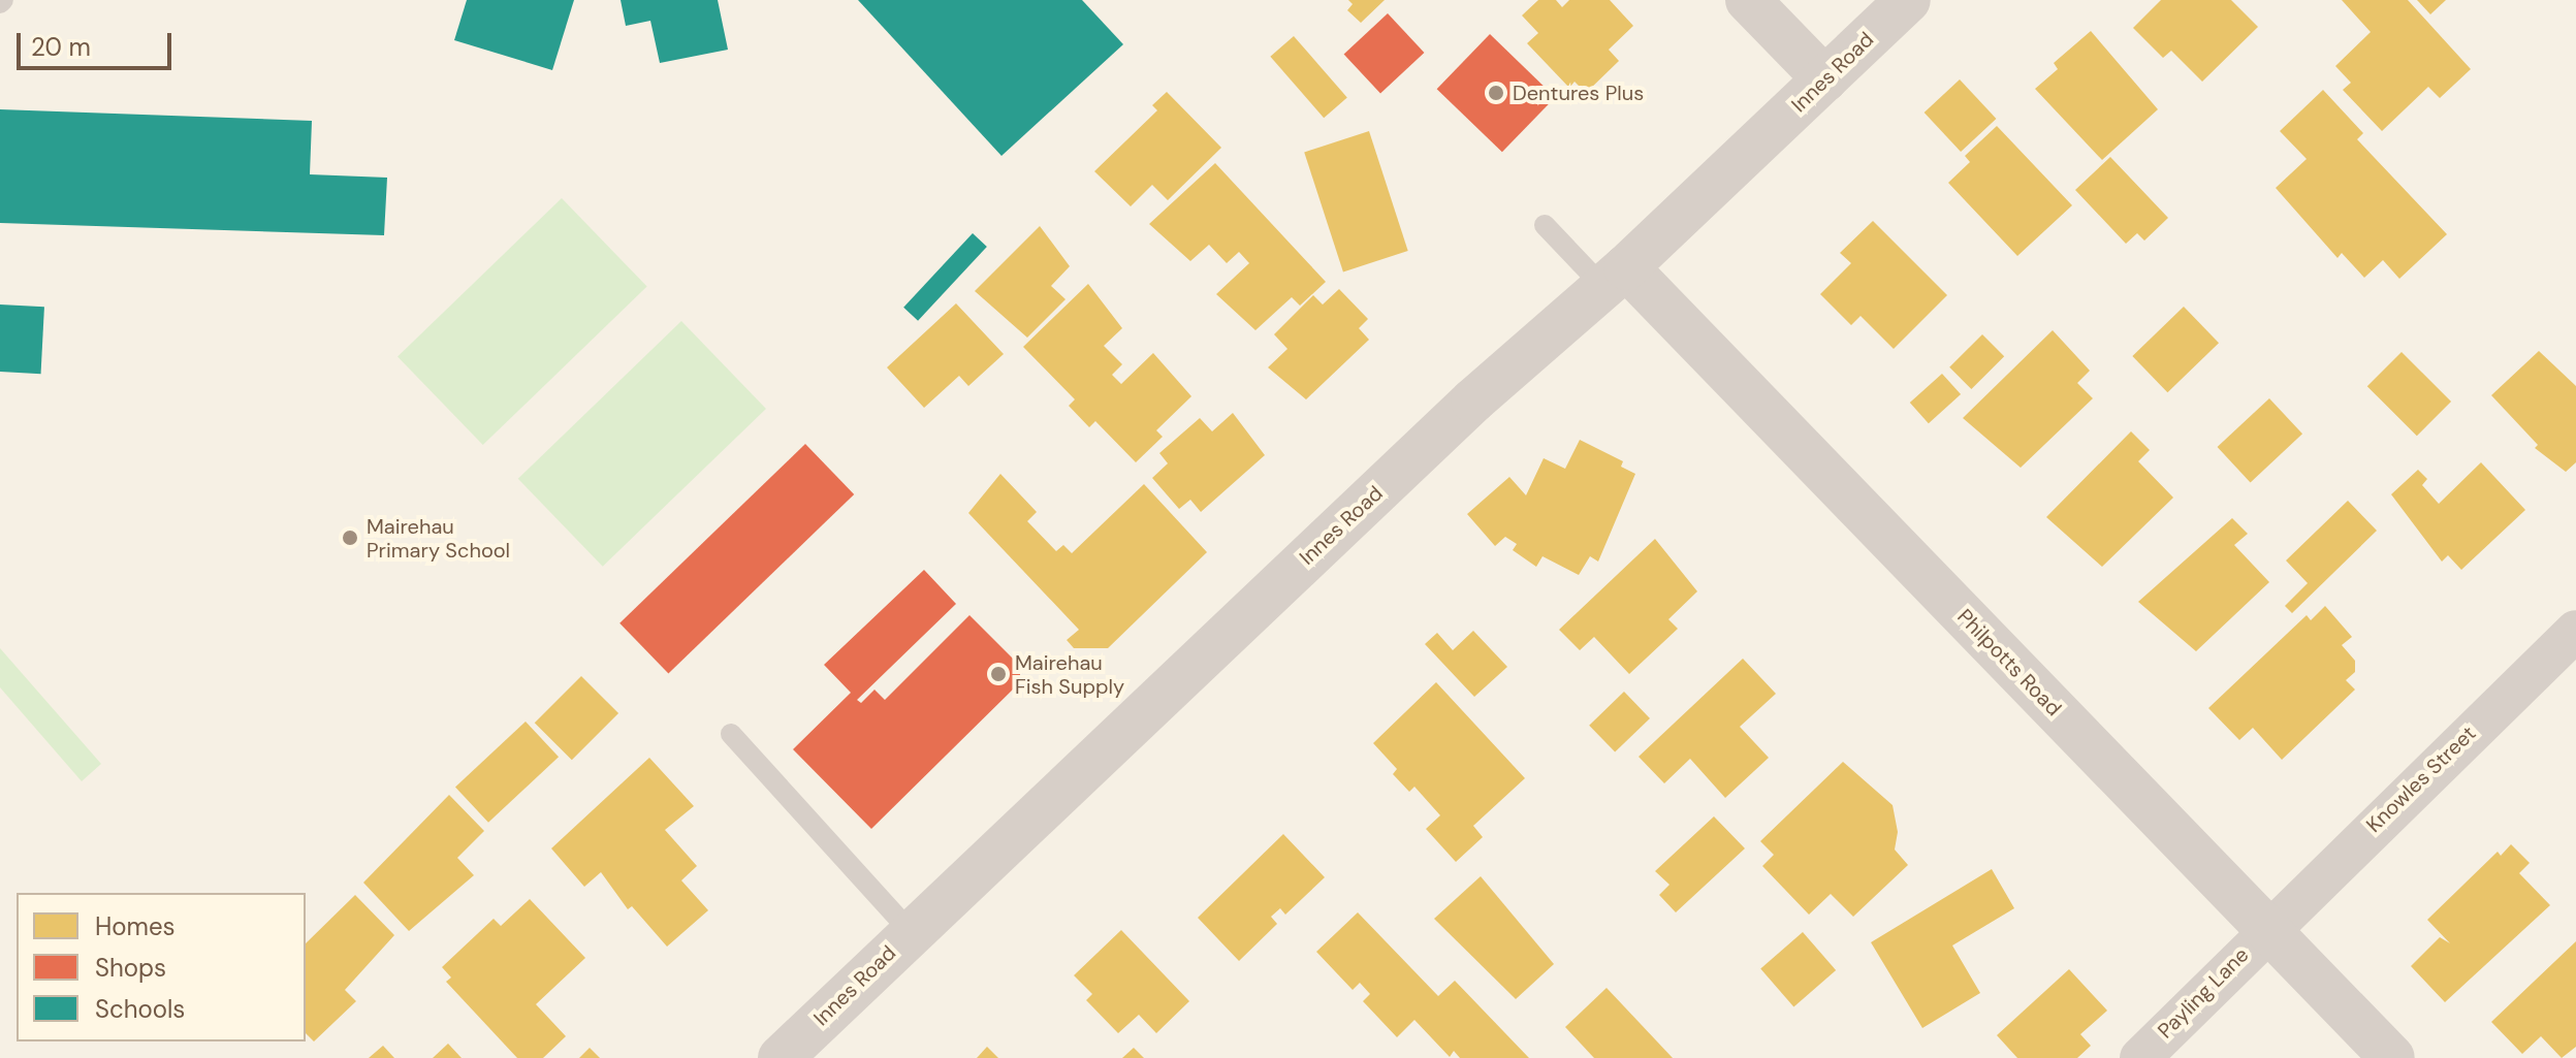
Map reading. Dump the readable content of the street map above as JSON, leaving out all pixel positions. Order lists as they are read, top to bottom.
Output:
{
  "streets": {
    "main road": ["Innes Road", "Philpotts Road"],
    "street": ["Knowles Street", "Payling Lane"]
  },
  "crossings": [
    ["Innes Road", "Philpotts Road"],
    ["Philpotts Road", "Knowles Street"],
    ["Philpotts Road", "Payling Lane"],
    ["Knowles Street", "Payling Lane"]
  ],
  "places": ["Dentures Plus", "Mairehau Primary School", "Mairehau Fish Supply"],
  "legend": ["Homes", "Shops", "Schools"],
  "scale_bar": "20 m"
}
